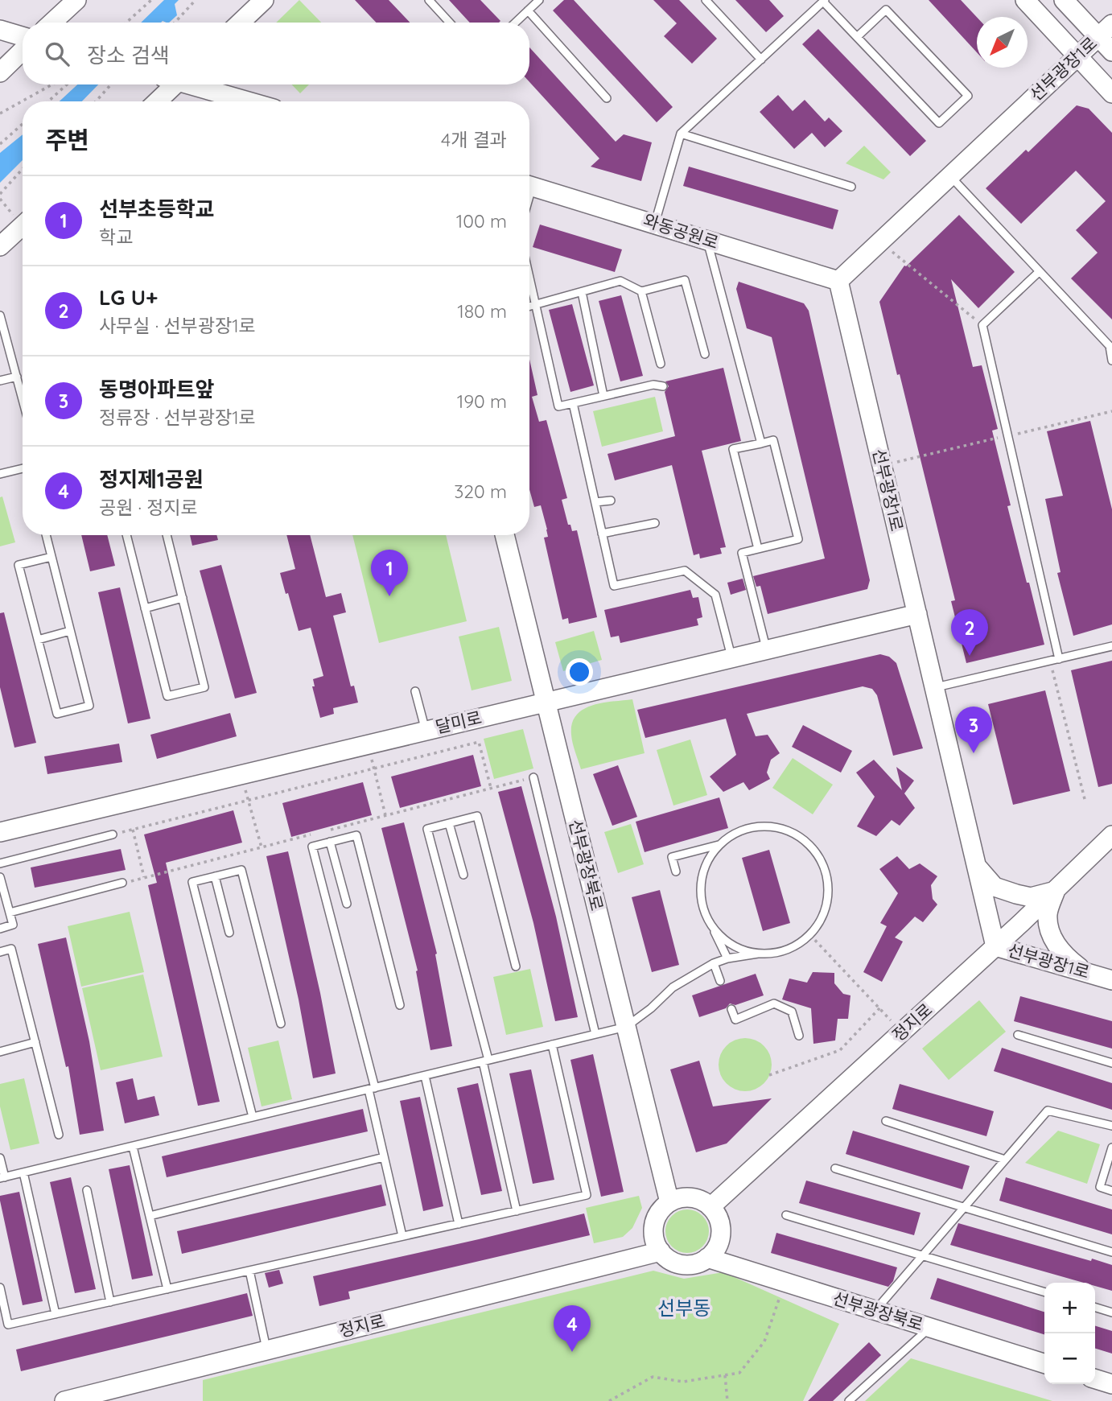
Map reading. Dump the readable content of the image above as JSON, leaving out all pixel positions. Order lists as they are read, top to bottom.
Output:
{
  "streets": {
    "street": [
      "선부광장1로",
      "와동공원로",
      "달미로",
      "선부광장북로",
      "정지로"
    ]
  },
  "crossings": [
    ["선부광장1로", "와동공원로"],
    ["선부광장1로", "달미로"],
    ["선부광장1로", "정지로"],
    ["달미로", "선부광장북로"],
    ["선부광장북로", "정지로"]
  ],
  "districts": ["선부동"],
  "north": "bottom left",
  "page": {
    "search": "장소 검색",
    "heading": ["주변", "4개 결과"],
    "list": [
      {
        "mark": "1",
        "name": "선부초등학교",
        "note": "학교",
        "value": "100 m"
      },
      {
        "mark": "2",
        "name": "LG U+",
        "note": "사무실 · 선부광장1로",
        "value": "180 m"
      },
      {
        "mark": "3",
        "name": "동명아파트앞",
        "note": "정류장 · 선부광장1로",
        "value": "190 m"
      },
      {
        "mark": "4",
        "name": "정지제1공원",
        "note": "공원 · 정지로",
        "value": "320 m"
      }
    ],
    "pins": [
      "1",
      "2",
      "3",
      "4"
    ],
    "map_buttons": ["+", "−"]
  }
}
